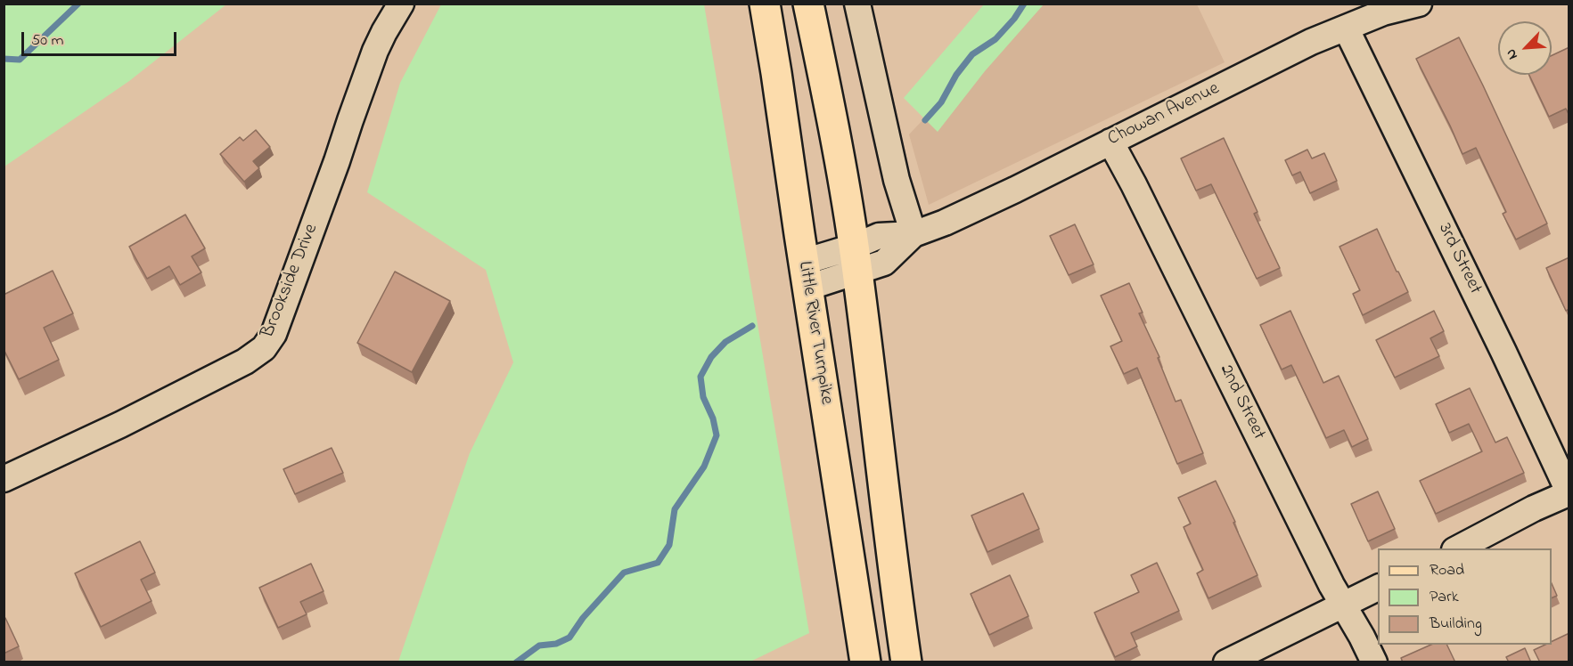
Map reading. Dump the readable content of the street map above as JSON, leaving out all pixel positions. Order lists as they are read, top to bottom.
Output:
{
  "streets": {
    "main road": ["Little River Turnpike"],
    "street": [
      "Chowan Avenue",
      "3rd Street",
      "Brookside Drive",
      "2nd Street"
    ]
  },
  "crossings": [
    ["Chowan Avenue", "3rd Street"],
    ["Chowan Avenue", "Little River Turnpike"],
    ["Chowan Avenue", "2nd Street"]
  ],
  "legend": ["Road", "Park", "Building"],
  "scale_bar": "50 m",
  "north": "bottom left"
}
